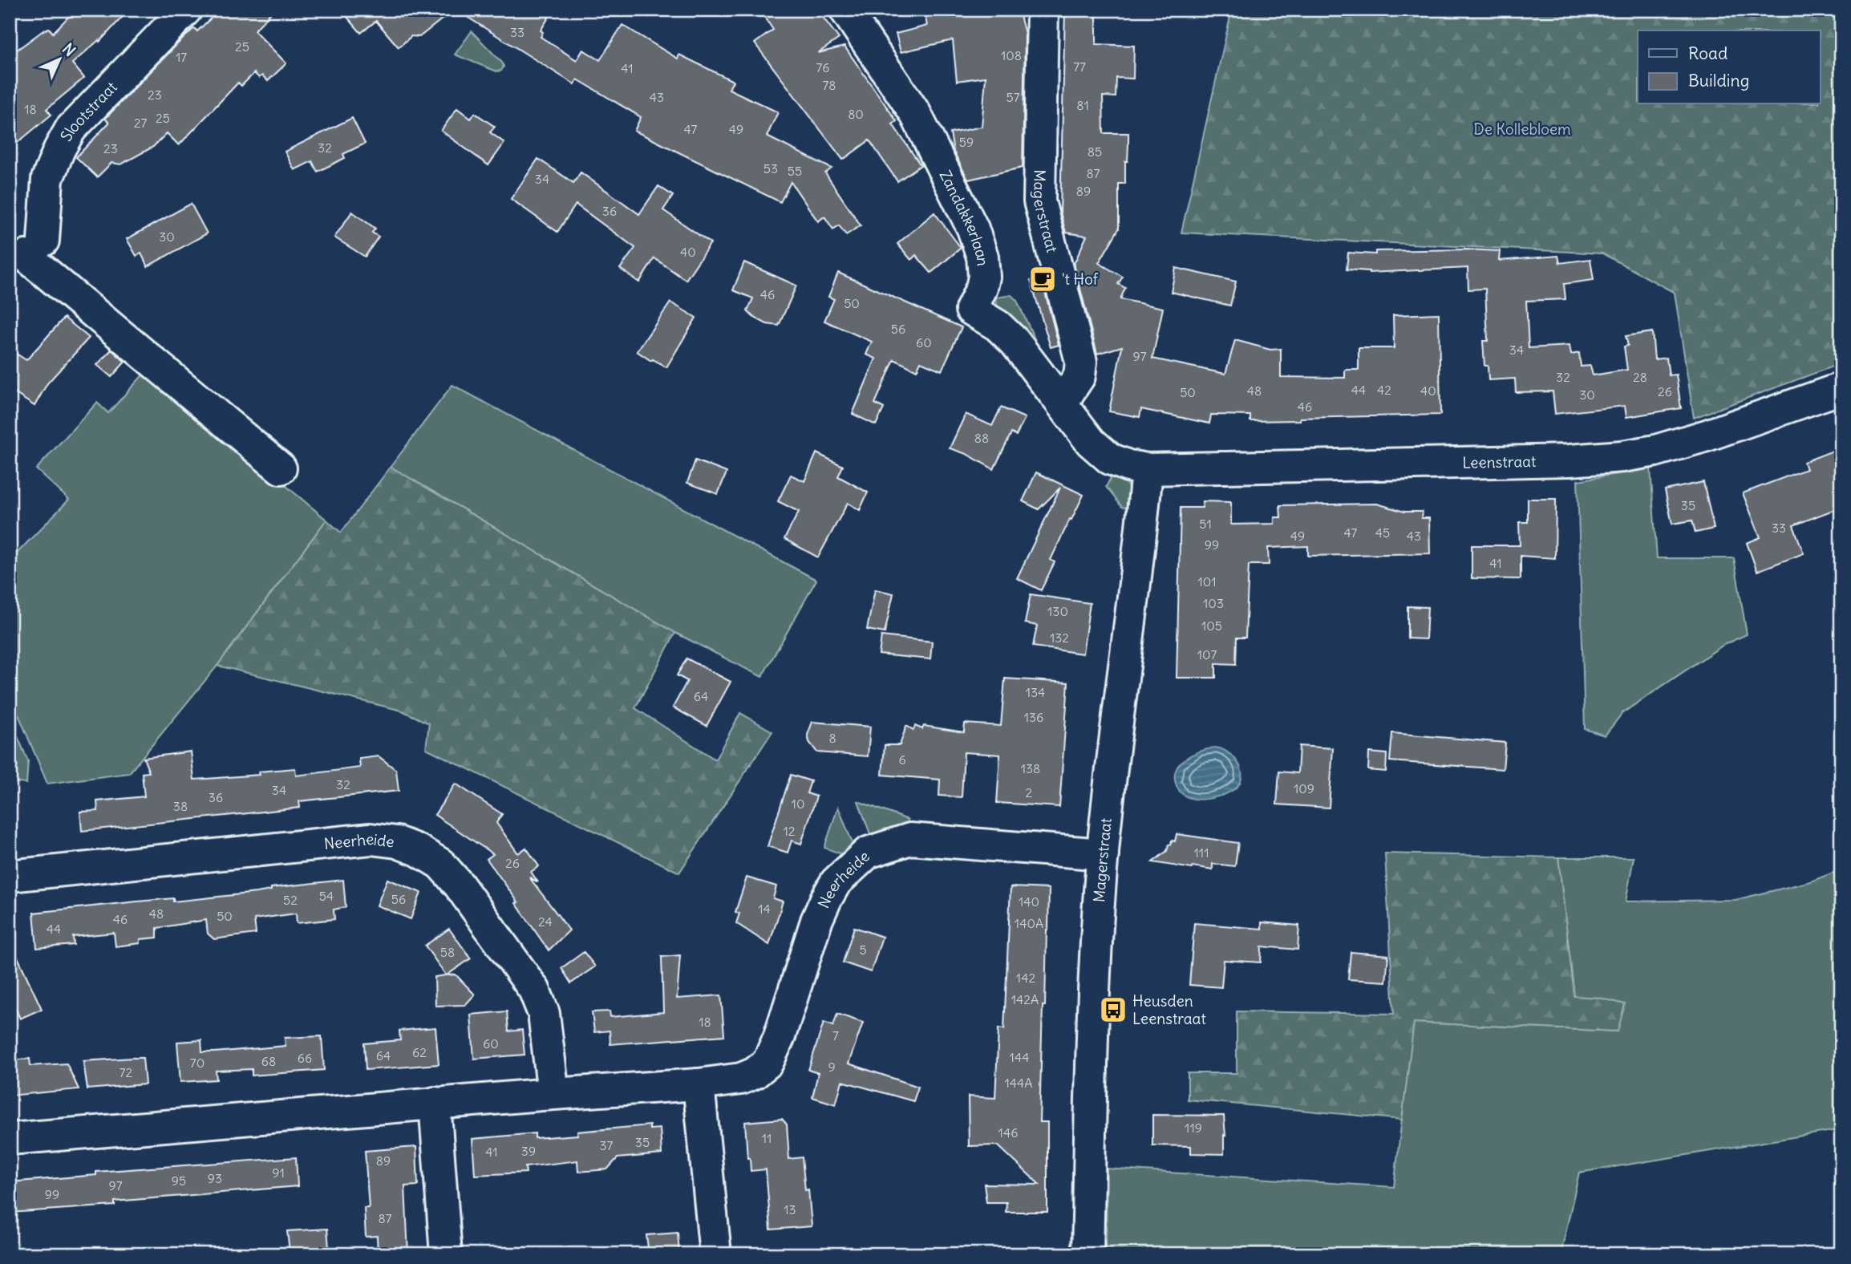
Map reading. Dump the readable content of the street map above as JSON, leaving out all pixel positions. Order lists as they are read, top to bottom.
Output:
{
  "streets": {
    "street": [
      "Slootstraat",
      "Magerstraat",
      "Zandakkerlaan",
      "Leenstraat",
      "Neerheide"
    ]
  },
  "crossings": [
    ["Magerstraat", "Zandakkerlaan"],
    ["Magerstraat", "Leenstraat"],
    ["Magerstraat", "Neerheide"],
    ["Zandakkerlaan", "Leenstraat"]
  ],
  "parks": ["De Kollebloem"],
  "places": {
    "cafe": ["'t Hof"],
    "bus stop": ["Heusden Leenstraat"]
  },
  "house_numbers": [
    "33",
    "25",
    "108",
    "17",
    "77",
    "76",
    "41",
    "78",
    "23",
    "43",
    "57",
    "81",
    "18",
    "80",
    "25",
    "27",
    "47",
    "49",
    "59",
    "32",
    "23",
    "85",
    "53",
    "55",
    "87",
    "34",
    "89",
    "36",
    "30",
    "40",
    "46",
    "50",
    "56",
    "60",
    "34",
    "97",
    "32",
    "28",
    "44",
    "42",
    "48",
    "40",
    "26",
    "50",
    "30",
    "46",
    "88",
    "35",
    "51",
    "33",
    "47",
    "45",
    "49",
    "43",
    "99",
    "41",
    "101",
    "103",
    "130",
    "105",
    "132",
    "107",
    "134",
    "64",
    "136",
    "8",
    "6",
    "138",
    "32",
    "109",
    "34",
    "2",
    "36",
    "10",
    "38",
    "12",
    "111",
    "26",
    "54",
    "56",
    "52",
    "140",
    "14",
    "48",
    "50",
    "46",
    "24",
    "140A",
    "44",
    "5",
    "58",
    "142",
    "142A",
    "18",
    "7",
    "60",
    "62",
    "64",
    "144",
    "66",
    "68",
    "70",
    "9",
    "72",
    "144A",
    "119",
    "146",
    "11",
    "35",
    "37",
    "39",
    "41",
    "89",
    "91",
    "93",
    "95",
    "97",
    "99",
    "13",
    "87"
  ],
  "legend": ["Road", "Building"],
  "north": "top right"
}
